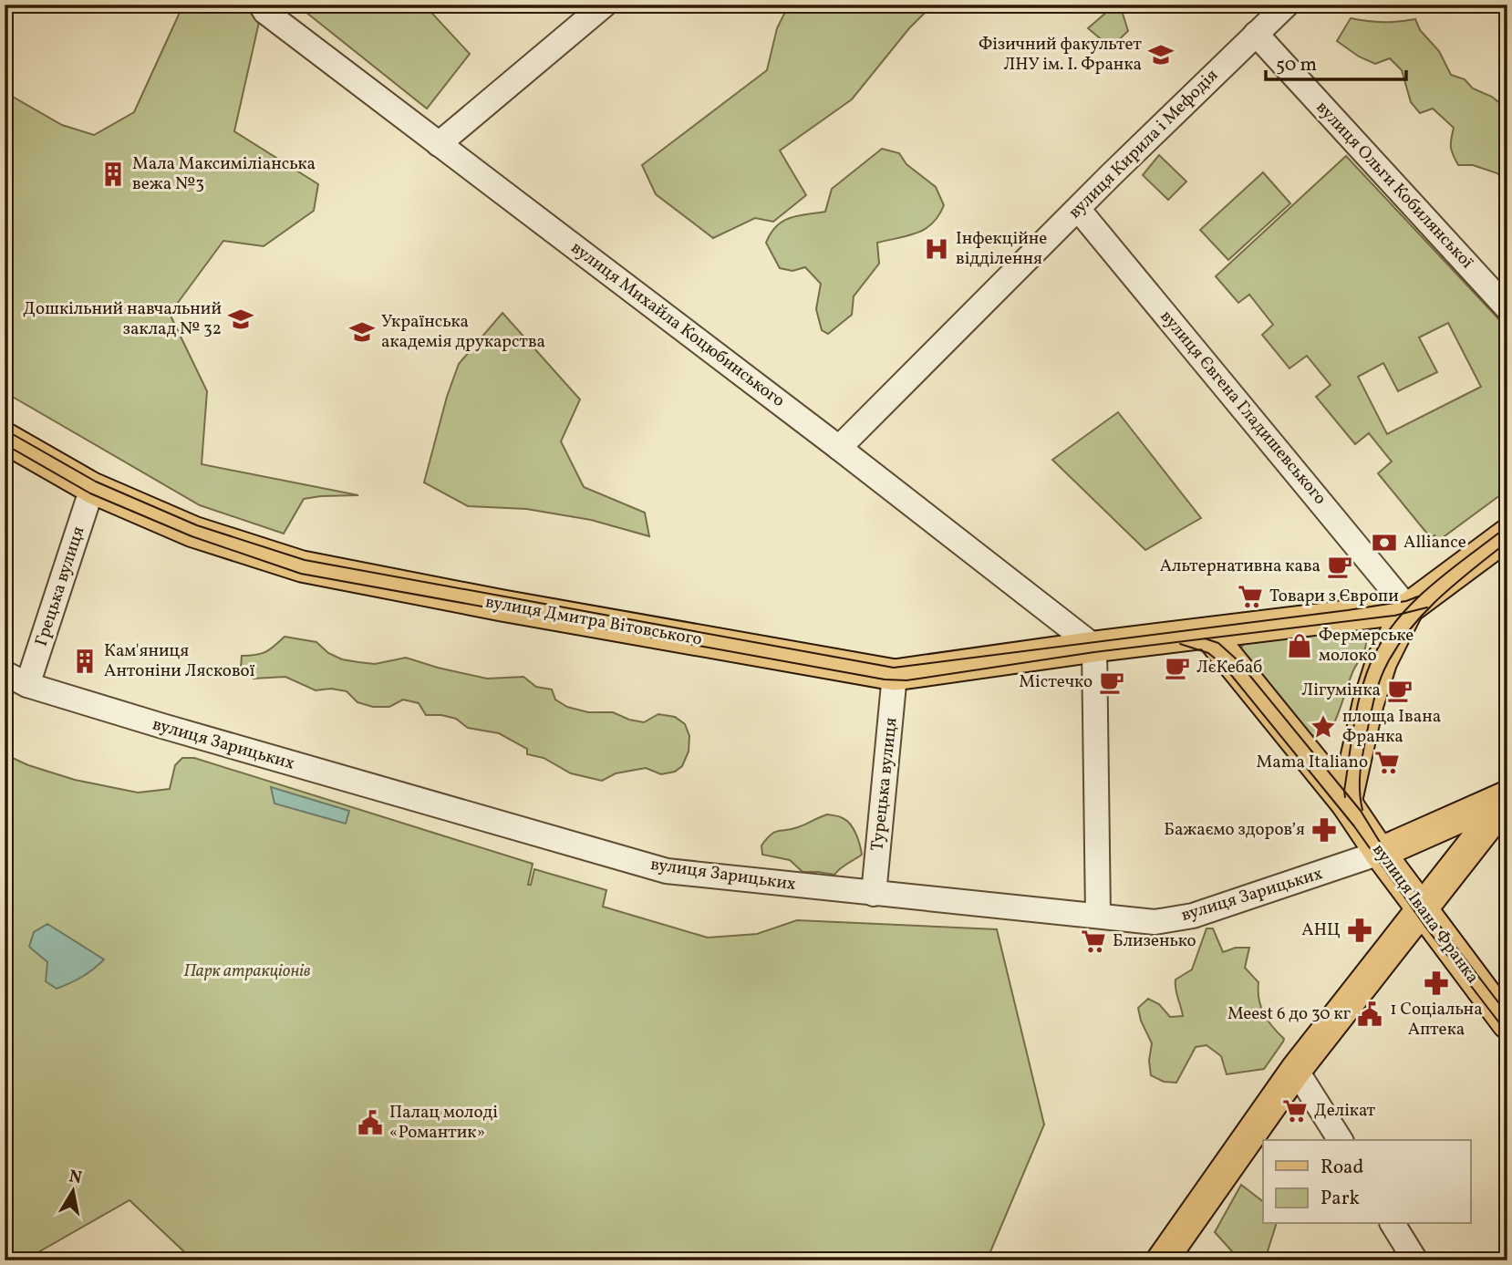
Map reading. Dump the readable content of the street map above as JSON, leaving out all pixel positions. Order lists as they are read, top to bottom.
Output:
{
  "streets": {
    "main road": ["вулиця Дмитра Вітовського", "вулиця Івана Франка"],
    "street": [
      "вулиця Кирила і Мефодія",
      "вулиця Ольги Кобилянської",
      "вулиця Михайла Коцюбинського",
      "вулиця Євгена Гладишевського",
      "Грецька вулиця",
      "вулиця Зарицьких",
      "Турецька вулиця"
    ]
  },
  "crossings": [
    ["вулиця Кирила і Мефодія", "вулиця Ольги Кобилянської"],
    ["вулиця Кирила і Мефодія", "вулиця Михайла Коцюбинського"],
    ["вулиця Кирила і Мефодія", "вулиця Євгена Гладишевського"],
    ["вулиця Михайла Коцюбинського", "вулиця Дмитра Вітовського"],
    ["Грецька вулиця", "вулиця Дмитра Вітовського"],
    ["Грецька вулиця", "вулиця Зарицьких"],
    ["вулиця Дмитра Вітовського", "Турецька вулиця"],
    ["вулиця Зарицьких", "Турецька вулиця"],
    ["вулиця Зарицьких", "вулиця Івана Франка"]
  ],
  "parks": ["Парк атракціонів"],
  "places": {
    "school or university": ["Фізичний факультет ЛНУ ім. І. Франка", "Дошкільний навчальний заклад № 32", "Українська академія друкарства"],
    "building": ["Мала Максиміліанська вежа №3", "Кам'яниця Антоніни Ляскової"],
    "hospital": ["Інфекційне відділення"],
    "bank": ["Alliance"],
    "cafe": [
      "Альтернативна кава",
      "ЛєКебаб",
      "Мiстечко",
      "Лігумінка"
    ],
    "supermarket": [
      "Товари з Європи",
      "Mama Italiano",
      "Близенько",
      "Делікат"
    ],
    "shop": ["Фермерське молоко"],
    "place": ["площа Івана Франка"],
    "pharmacy": ["Бажаємо здоровʼя", "АНЦ", "1 Соціальна Аптека"],
    "public building": ["Meest 6 до 30 кг", "Палац молоді «Романтик»"]
  },
  "legend": ["Road", "Park"],
  "scale_bar": "50 m",
  "north": "top"
}
